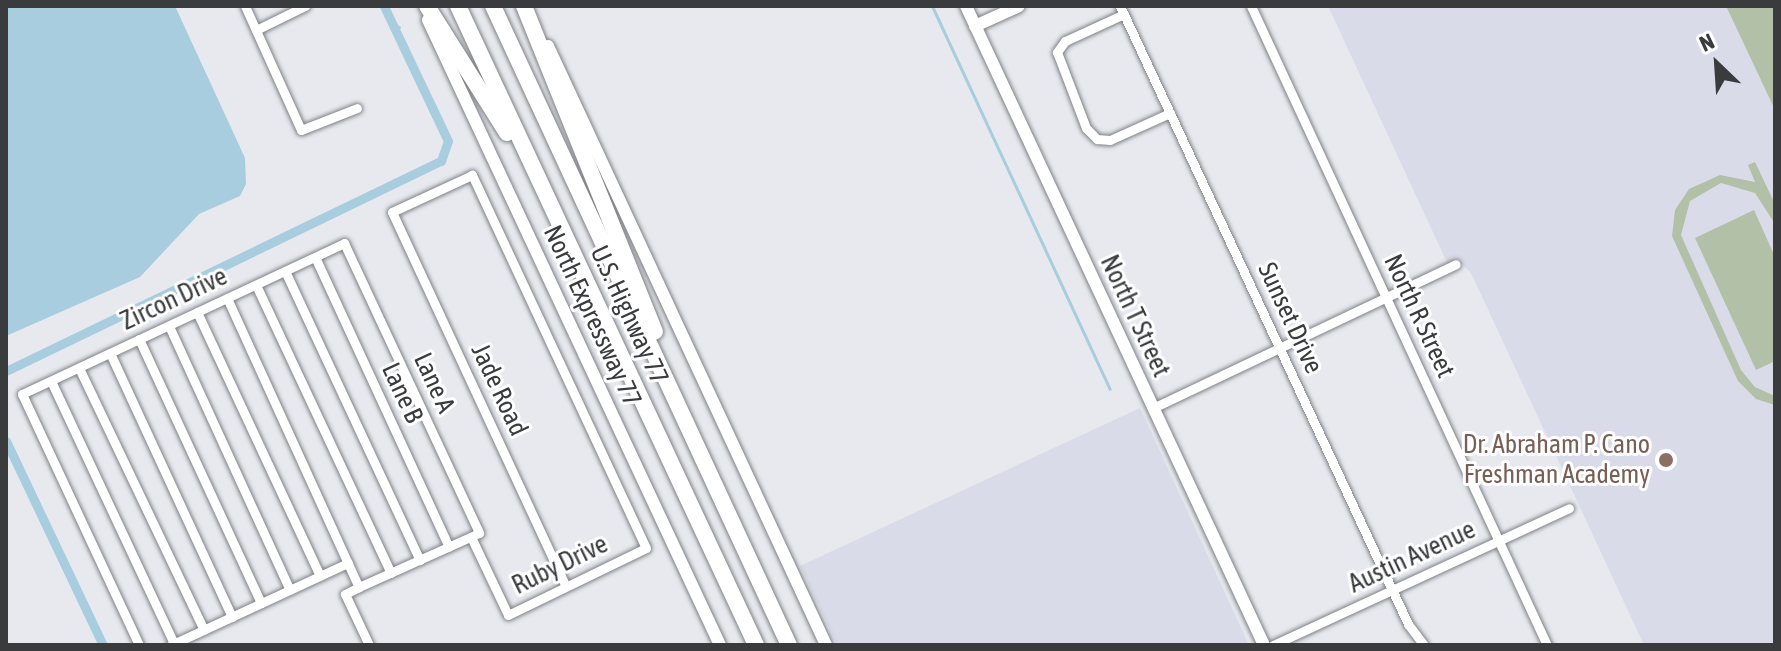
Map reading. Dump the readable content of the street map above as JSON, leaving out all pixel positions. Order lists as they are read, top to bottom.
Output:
{
  "streets": {
    "highway": ["U.S. Highway 77"],
    "main road": ["North Expressway 77", "North T Street"],
    "street": [
      "Zircon Drive",
      "North R Street",
      "Sunset Drive",
      "Lane A",
      "Jade Road",
      "Lane B",
      "Austin Avenue",
      "Ruby Drive"
    ]
  },
  "crossings": [
    ["Zircon Drive", "Lane A"],
    ["Zircon Drive", "Lane B"],
    ["North R Street", "Austin Avenue"],
    ["Sunset Drive", "Austin Avenue"],
    ["Lane A", "Ruby Drive"],
    ["Jade Road", "Ruby Drive"]
  ],
  "places": ["Dr. Abraham P. Cano Freshman Academy"],
  "north": "top left"
}
